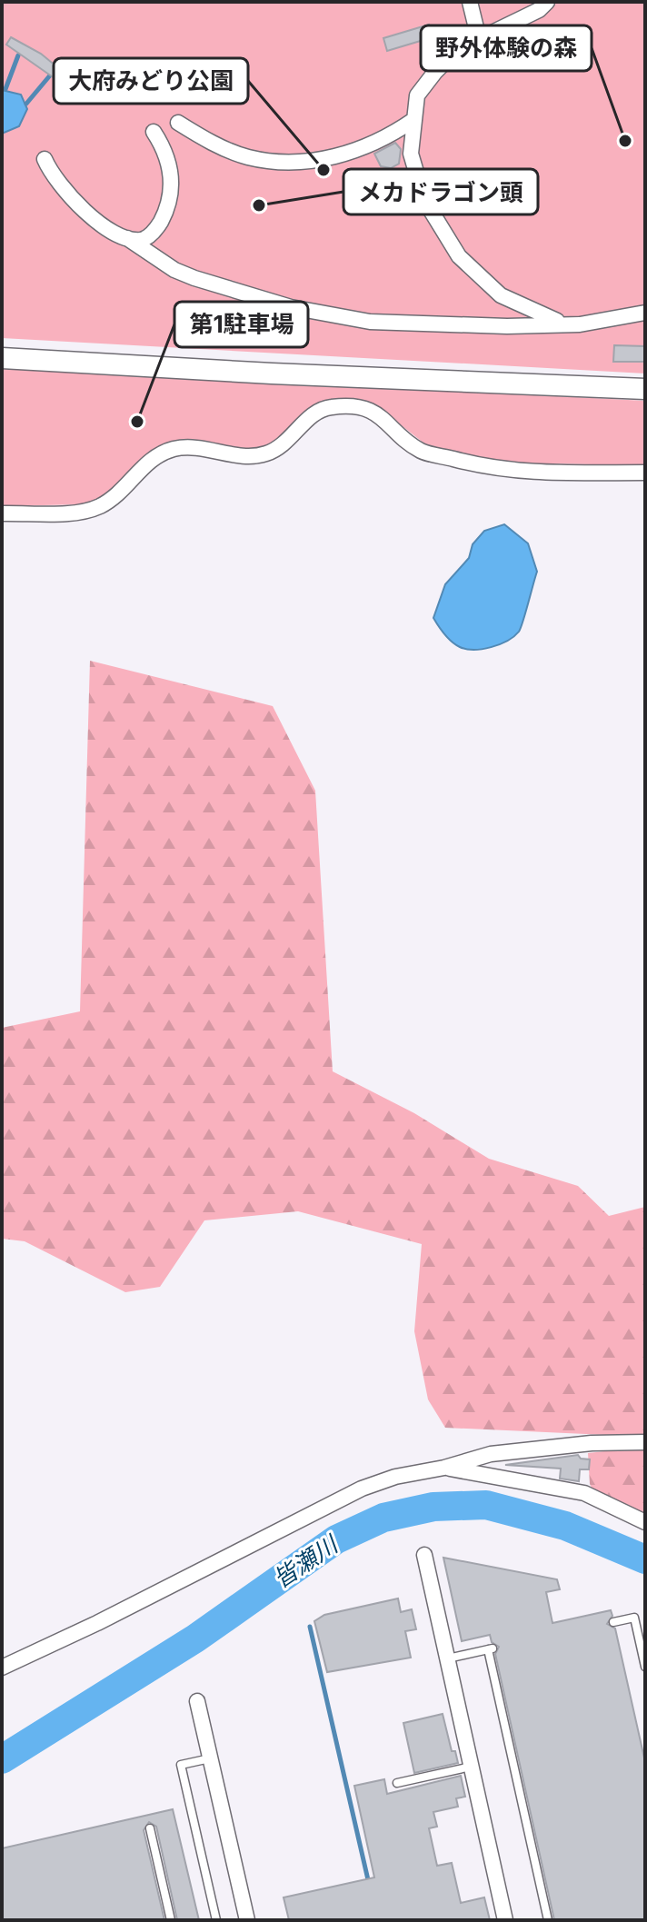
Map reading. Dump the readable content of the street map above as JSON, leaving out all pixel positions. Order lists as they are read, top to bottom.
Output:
{
  "water": ["皆瀬川"],
  "places": [
    "野外体験の森",
    "大府みどり公園",
    "メカドラゴン頭",
    "第1駐車場"
  ]
}
